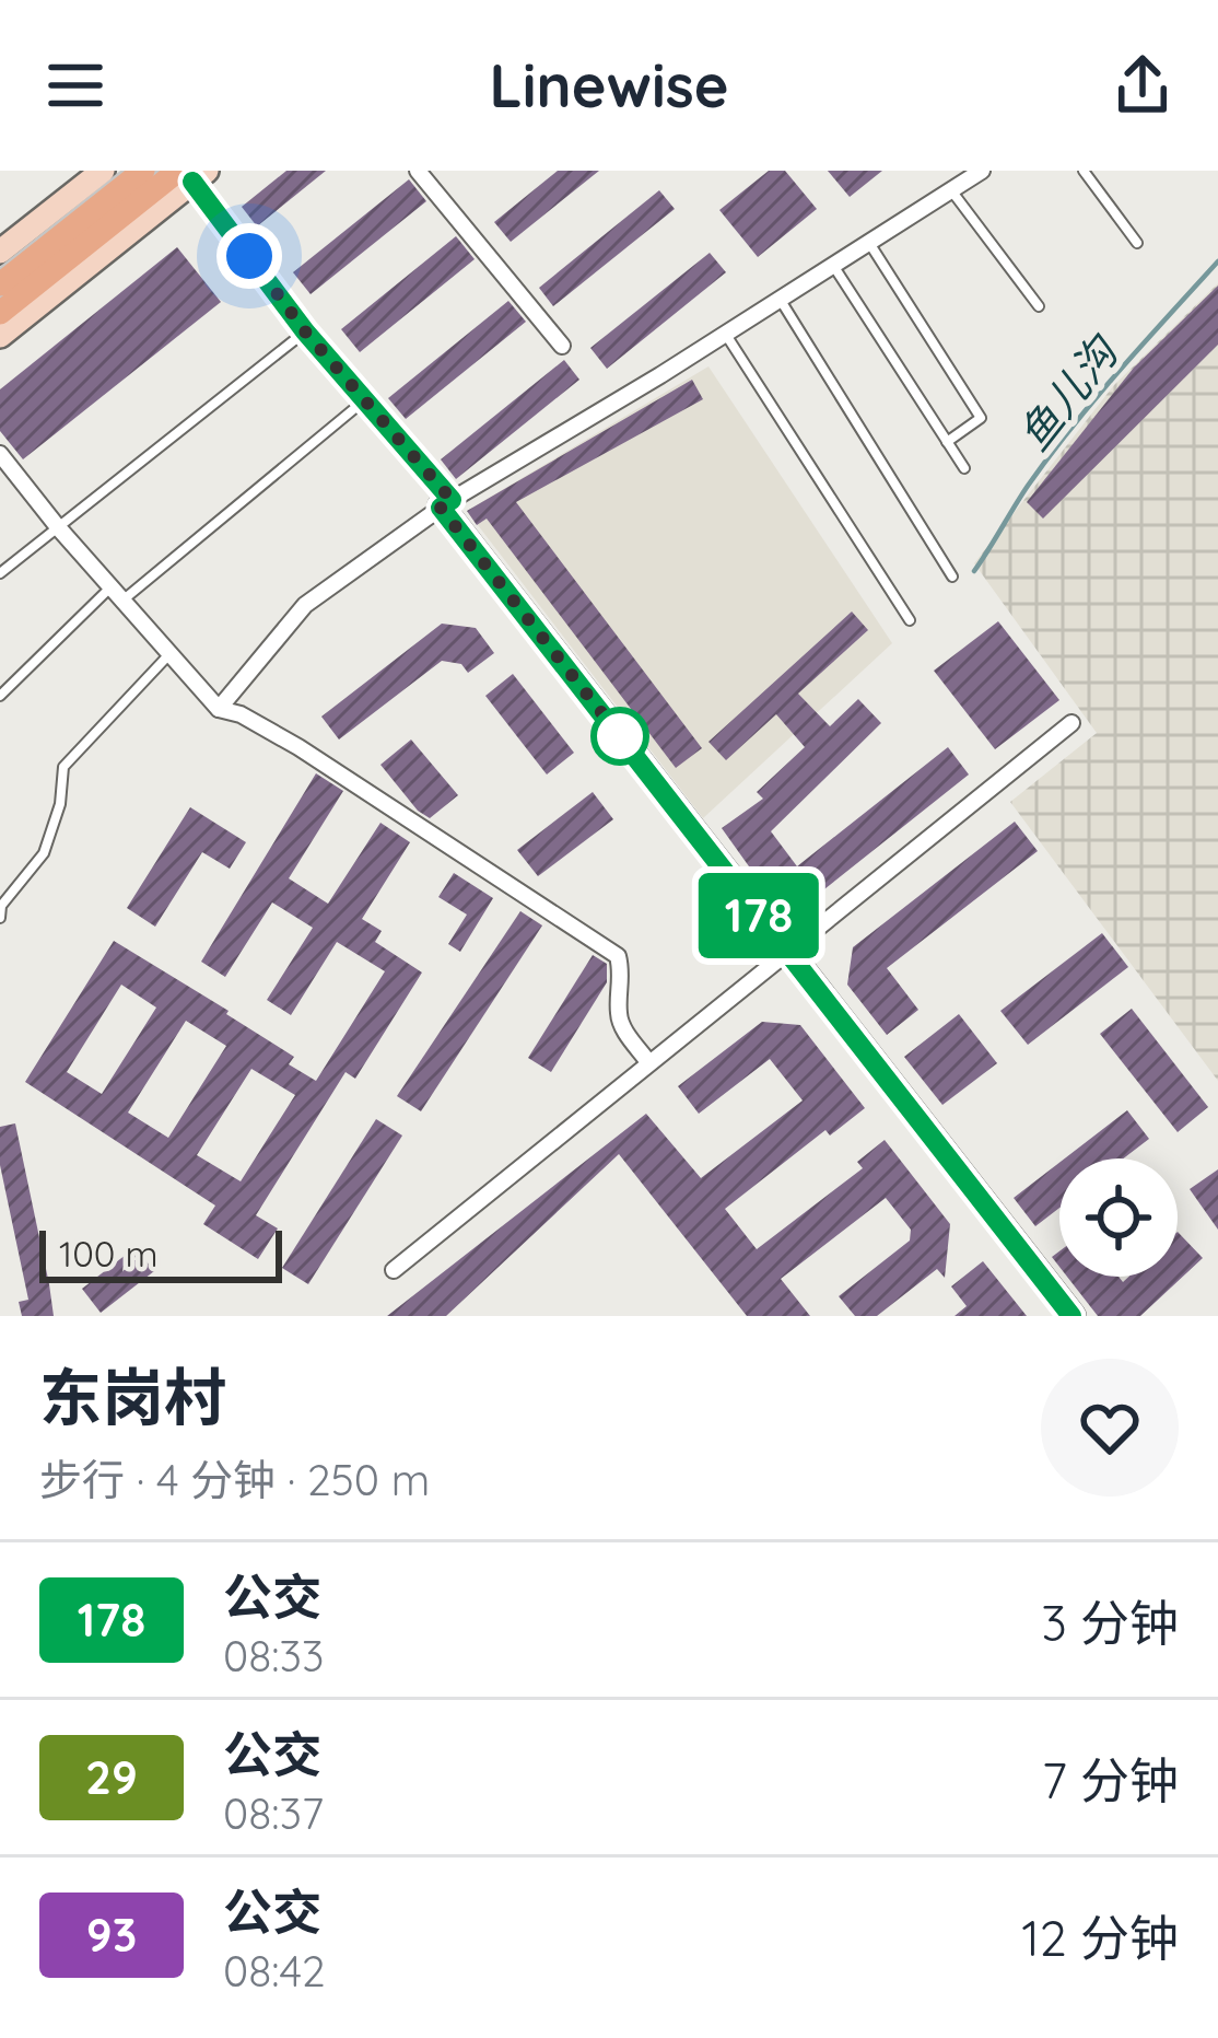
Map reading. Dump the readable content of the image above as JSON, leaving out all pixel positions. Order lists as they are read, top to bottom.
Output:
{
  "water": ["鱼儿沟"],
  "lines": ["bus line 178"],
  "scale_bar": "100 m",
  "page": {
    "header": "Linewise",
    "on_map": "178",
    "scale": "100 m",
    "heading": ["东岗村", "步行 · 4 分钟 · 250 m"],
    "list": [
      {
        "mark": "178",
        "name": "公交",
        "note": "08:33",
        "value": "3 分钟"
      },
      {
        "mark": "29",
        "name": "公交",
        "note": "08:37",
        "value": "7 分钟"
      },
      {
        "mark": "93",
        "name": "公交",
        "note": "08:42",
        "value": "12 分钟"
      }
    ]
  }
}
